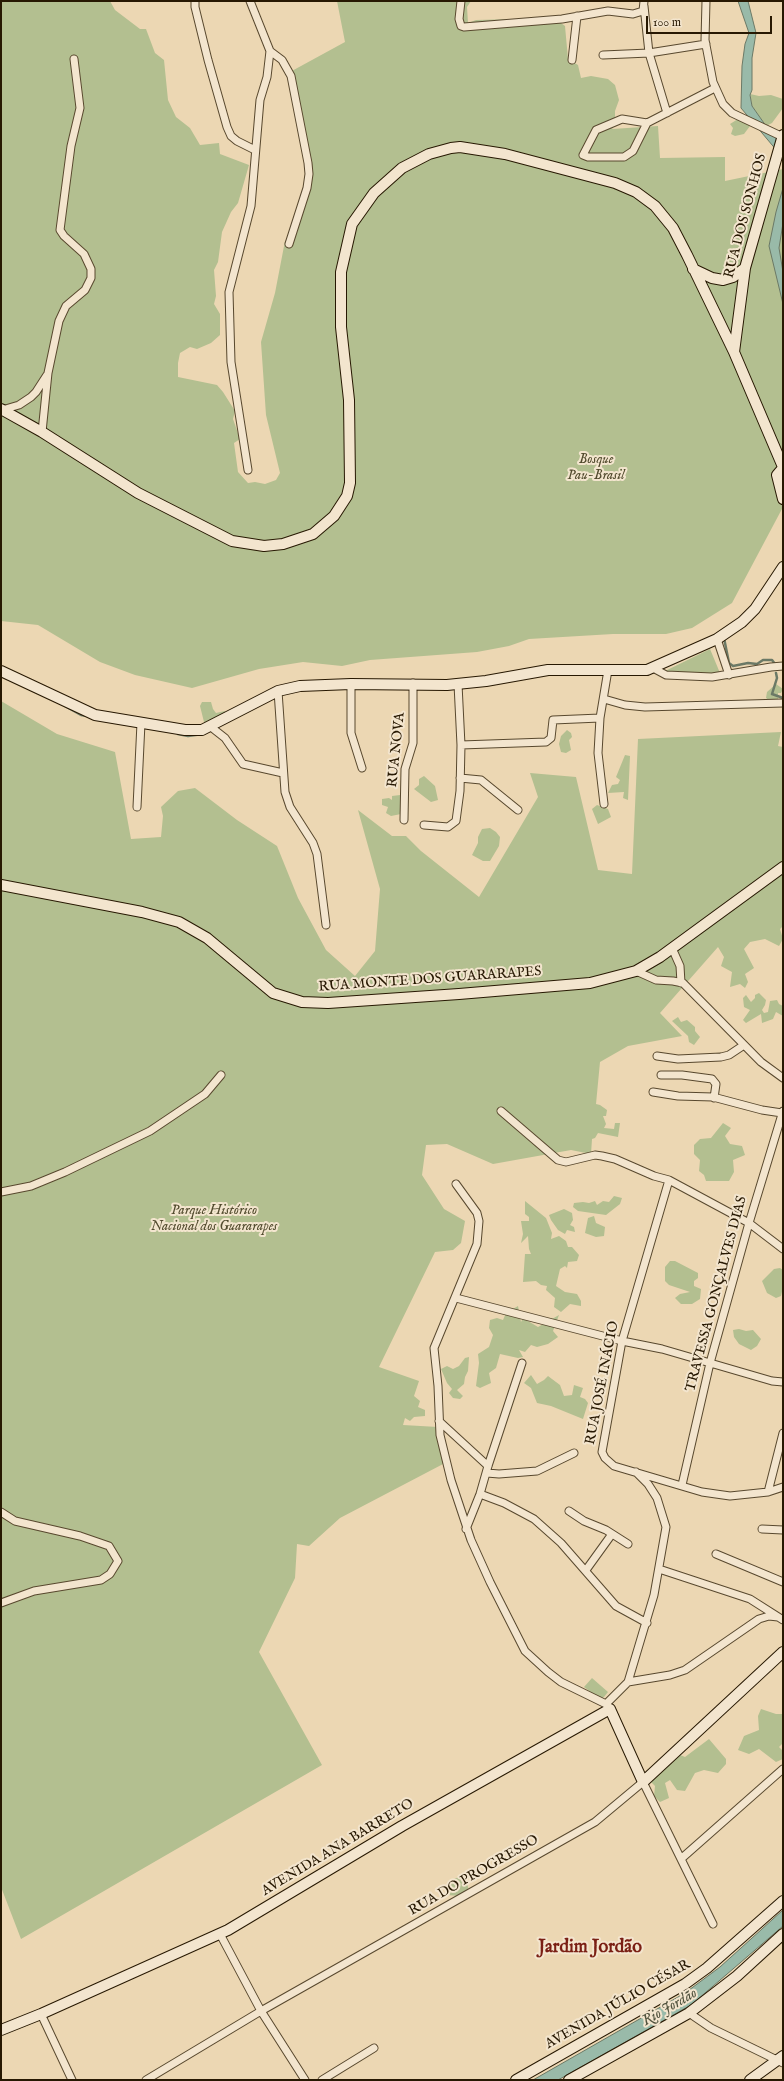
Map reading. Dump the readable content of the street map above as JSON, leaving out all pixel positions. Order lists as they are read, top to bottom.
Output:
{
  "streets": {
    "main road": [
      "RUA DOS SONHOS",
      "RUA MONTE DOS GUARARAPES",
      "AVENIDA ANA BARRETO",
      "RUA DO PROGRESSO",
      "AVENIDA JÚLIO CÉSAR"
    ],
    "street": ["RUA NOVA", "TRAVESSA GONÇALVES DIAS", "RUA JOSÉ INÁCIO"]
  },
  "districts": ["Jardim Jordão"],
  "water": ["Rio Jordão"],
  "parks": ["Bosque Pau-Brasil", "Parque Histórico Nacional dos Guararapes"],
  "scale_bar": "100 m"
}
